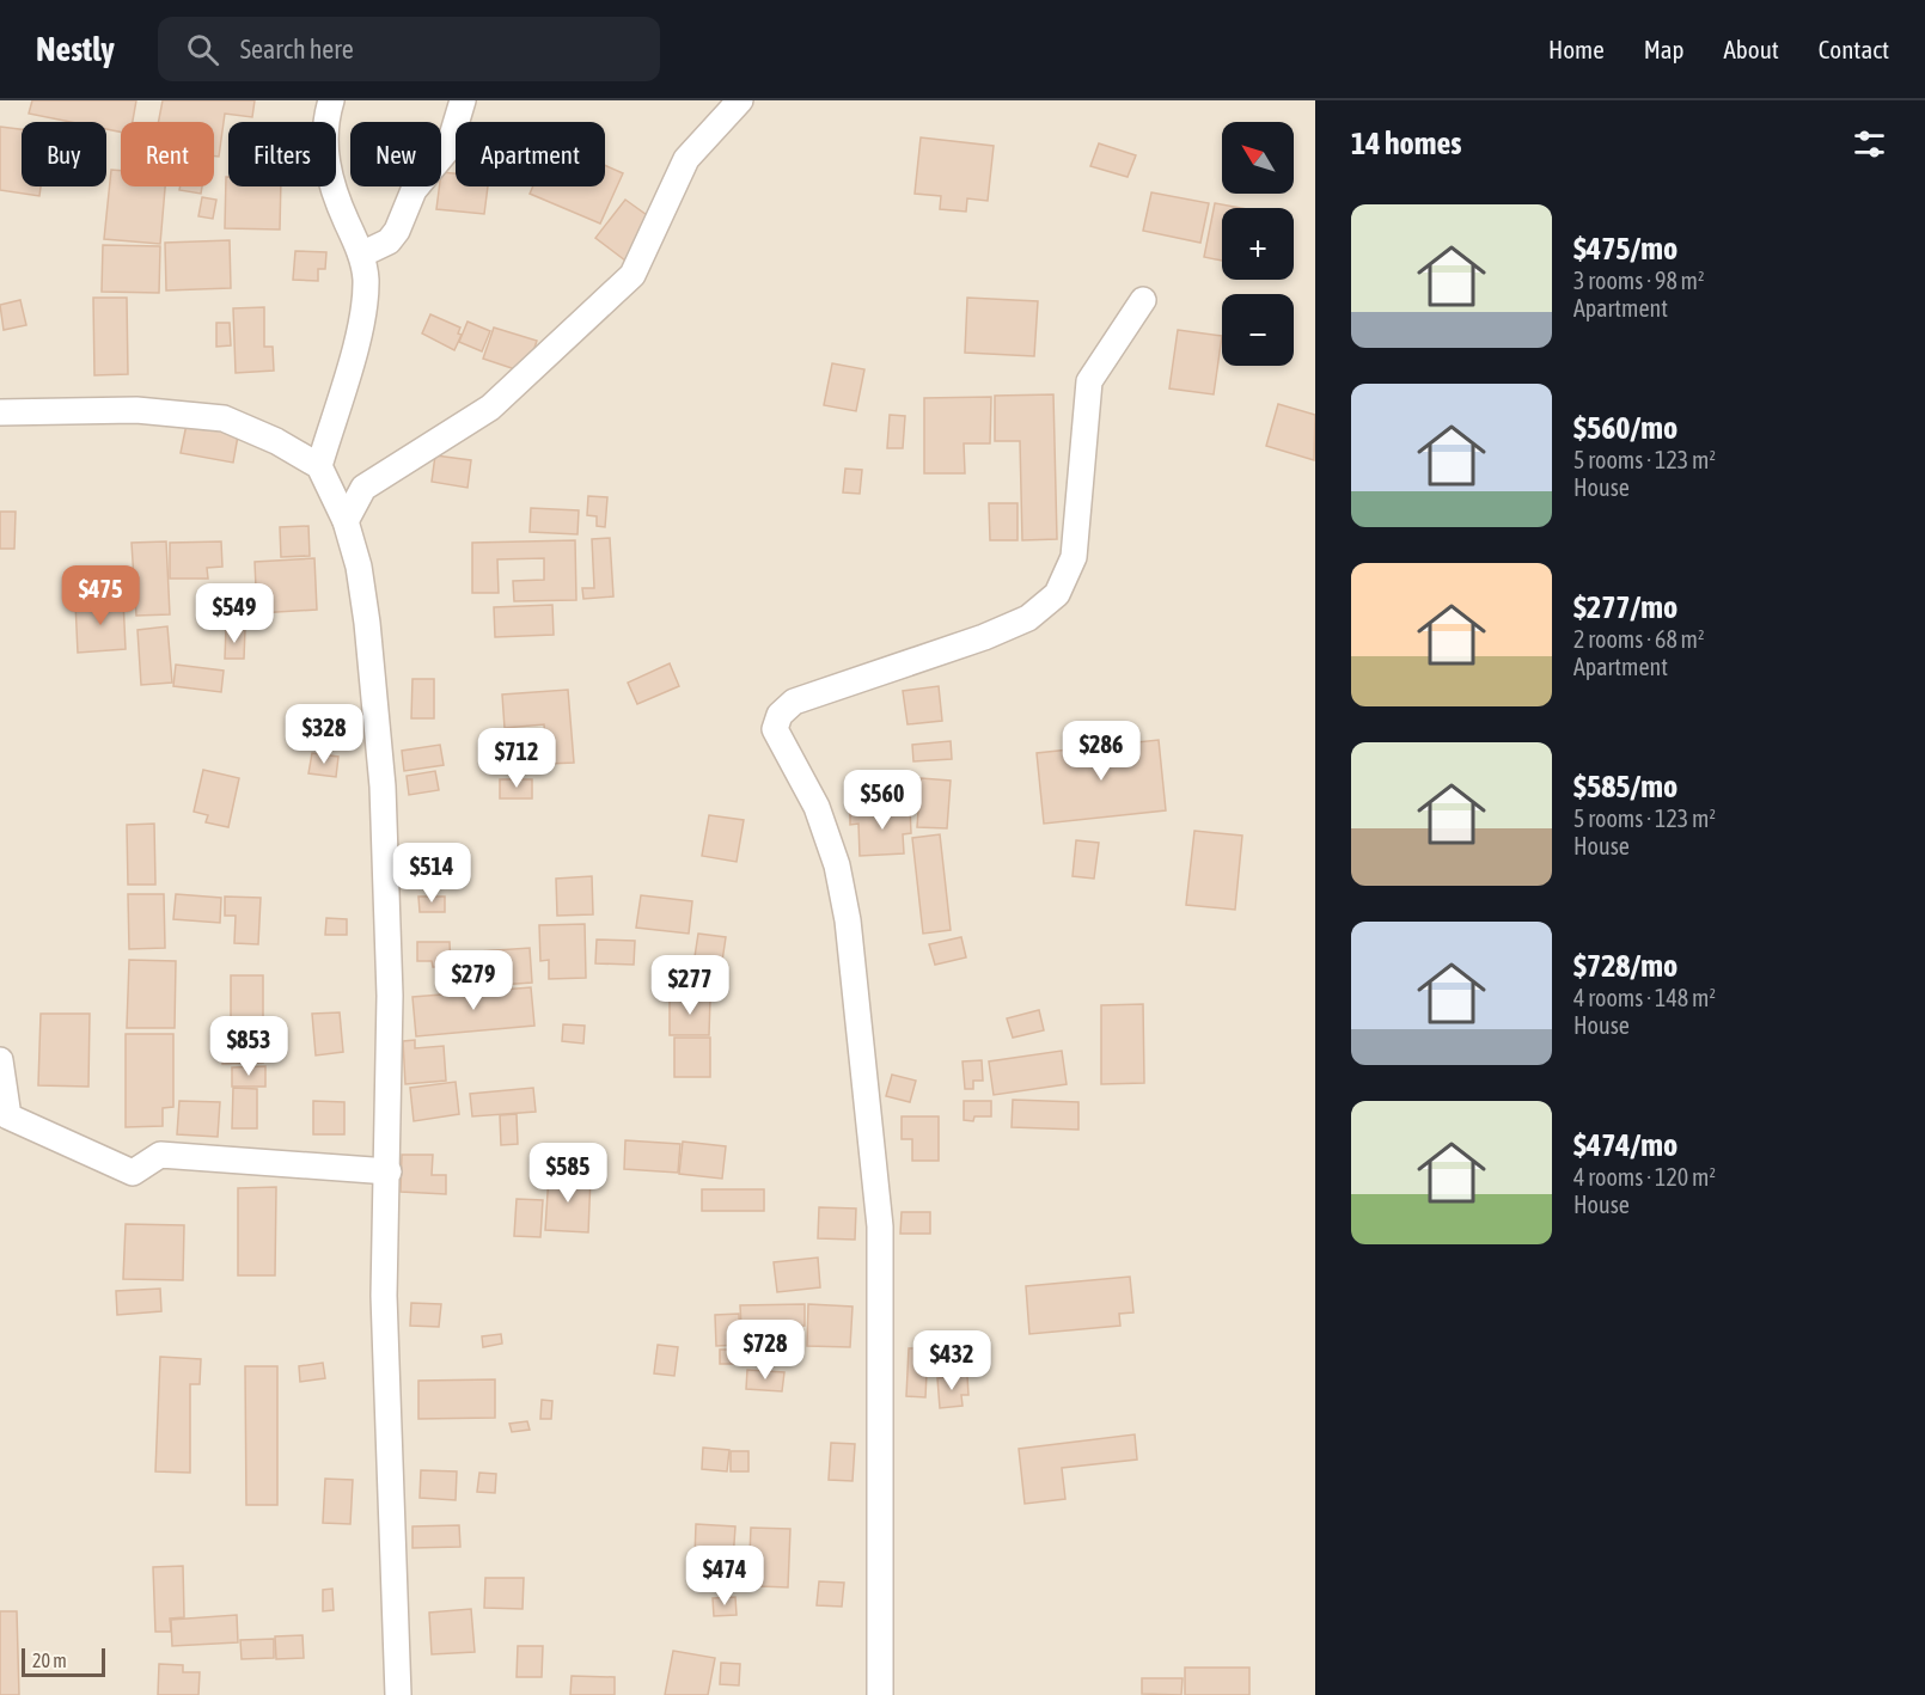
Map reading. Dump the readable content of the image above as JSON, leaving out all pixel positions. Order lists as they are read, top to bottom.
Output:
{
  "scale_bar": "20 m",
  "north": "top left",
  "page": {
    "header": "Nestly",
    "search": "Search here",
    "nav": [
      "Home",
      "Map",
      "About",
      "Contact"
    ],
    "heading": "14 homes",
    "map_buttons": ["+", "−"],
    "chip": [
      "Buy",
      "Rent",
      "Filters",
      "New",
      "Apartment"
    ],
    "list": [
      {
        "name": "$475/mo",
        "note": "3 rooms · 98 m² · Apartment"
      },
      {
        "name": "$560/mo",
        "note": "5 rooms · 123 m² · House"
      },
      {
        "name": "$277/mo",
        "note": "2 rooms · 68 m² · Apartment"
      },
      {
        "name": "$585/mo",
        "note": "5 rooms · 123 m² · House"
      },
      {
        "name": "$728/mo",
        "note": "4 rooms · 148 m² · House"
      },
      {
        "name": "$474/mo",
        "note": "4 rooms · 120 m² · House"
      }
    ],
    "price": [
      "$475",
      "$549",
      "$328",
      "$286",
      "$712",
      "$560",
      "$514",
      "$279",
      "$277",
      "$853",
      "$585",
      "$728",
      "$432",
      "$474"
    ],
    "scale": "20 m"
  }
}
